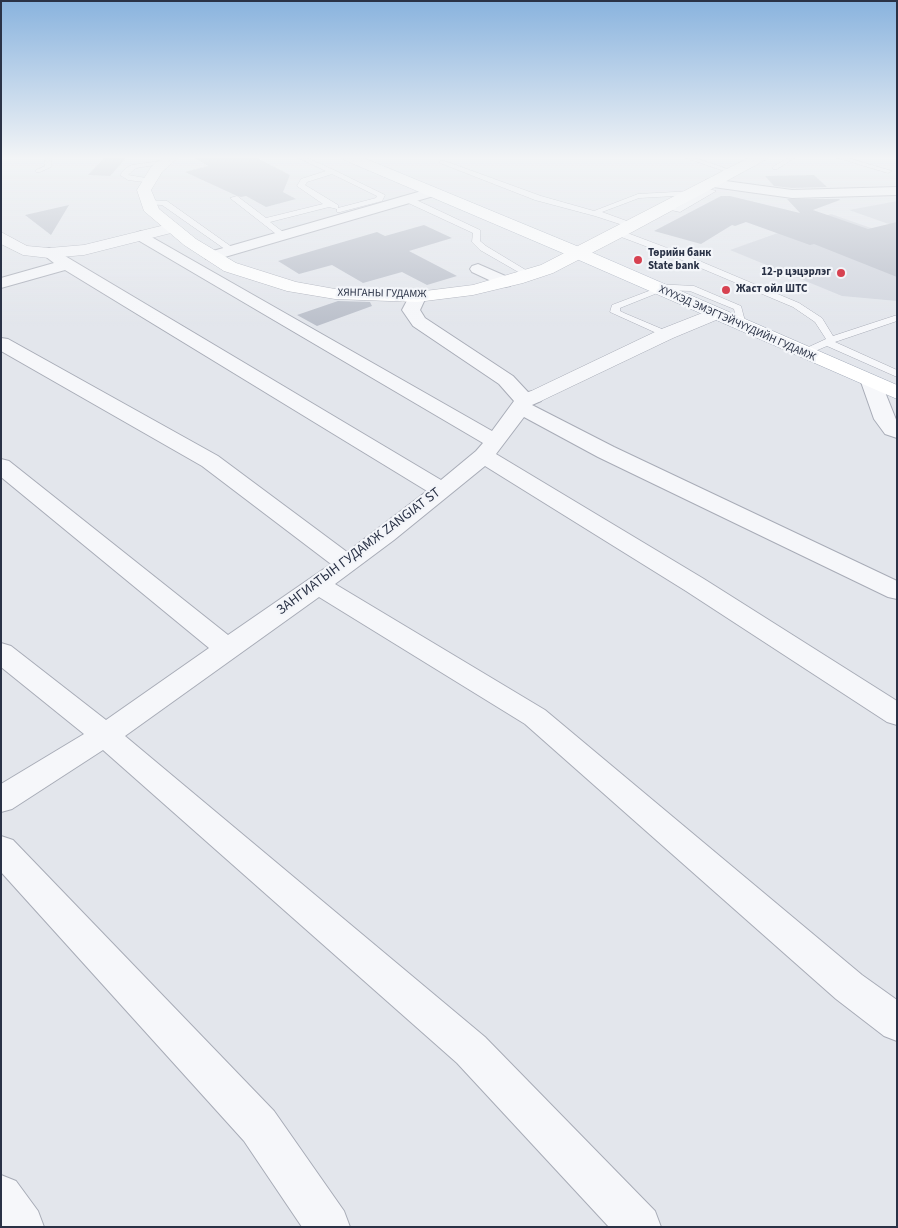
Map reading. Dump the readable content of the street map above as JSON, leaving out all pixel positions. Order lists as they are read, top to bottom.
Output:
{
  "streets": {
    "main road": ["ХЯНГАНЫ ГУДАМЖ", "ХҮҮХЭД ЭМЭГТЭЙЧҮҮДИЙН ГУДАМЖ"],
    "street": ["ЗАНГИАТЫН ГУДАМЖ ZANGIAT ST"]
  },
  "crossings": [
    ["ХЯНГАНЫ ГУДАМЖ", "ХҮҮХЭД ЭМЭГТЭЙЧҮҮДИЙН ГУДАМЖ"],
    ["ХҮҮХЭД ЭМЭГТЭЙЧҮҮДИЙН ГУДАМЖ", "ЗАНГИАТЫН ГУДАМЖ ZANGIAT ST"]
  ],
  "places": ["Төрийн банк State bank", "12-р цэцэрлэг", "Жаст ойл ШТС"]
}
